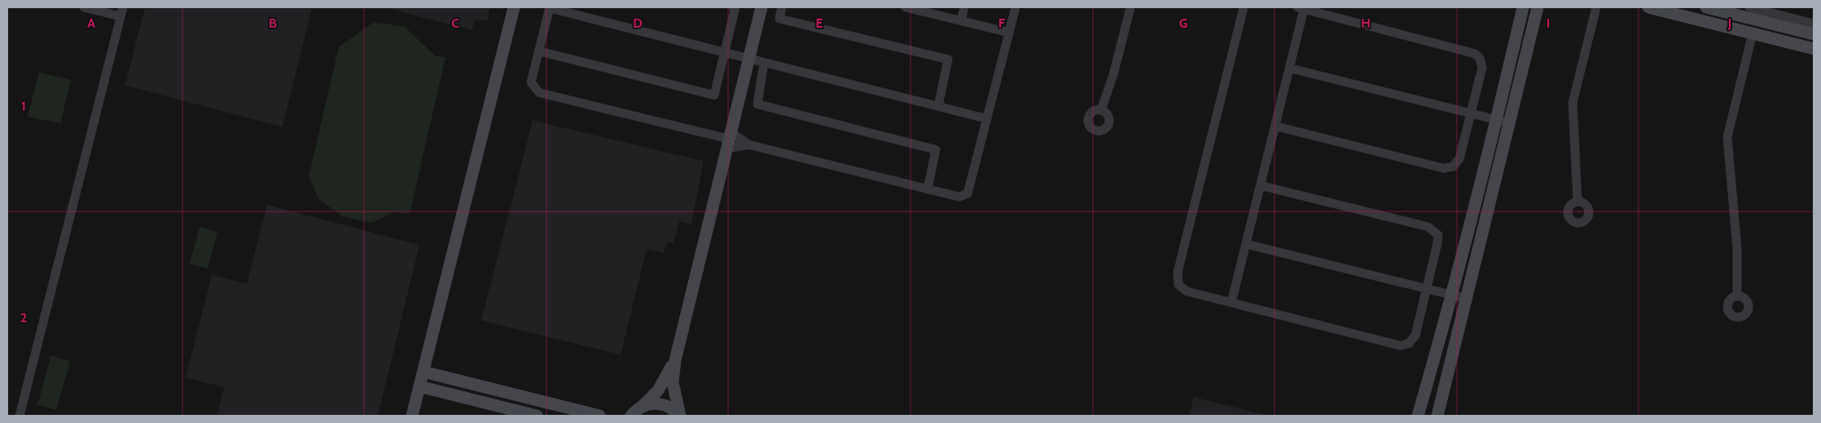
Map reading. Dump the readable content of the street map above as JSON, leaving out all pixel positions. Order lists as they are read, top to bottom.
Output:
{
  "grid": {
    "columns": [
      "A",
      "B",
      "C",
      "D",
      "E",
      "F",
      "G",
      "H",
      "I",
      "J"
    ],
    "rows": ["1", "2"]
  }
}
